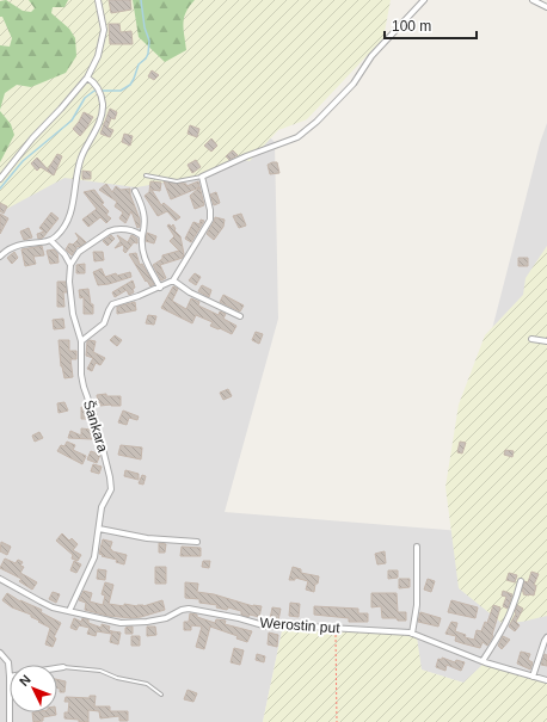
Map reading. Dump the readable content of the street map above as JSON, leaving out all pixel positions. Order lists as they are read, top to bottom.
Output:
{
  "streets": {
    "street": ["Šankara", "Werostin put"]
  },
  "crossings": [
    ["Šankara", "Werostin put"]
  ],
  "scale_bar": "100 m",
  "north": "top left"
}
